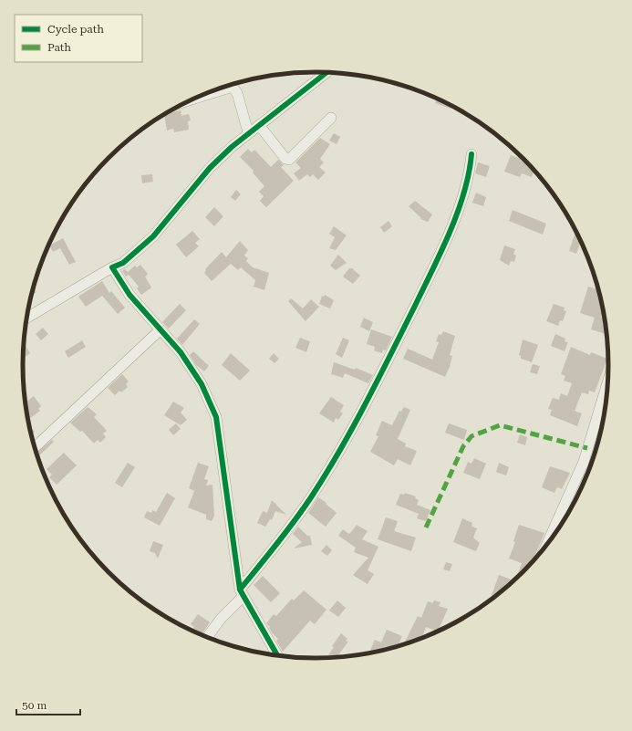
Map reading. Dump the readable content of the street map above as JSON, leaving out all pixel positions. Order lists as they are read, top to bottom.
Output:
{
  "legend": ["Cycle path", "Path"],
  "scale_bar": "50 m"
}
